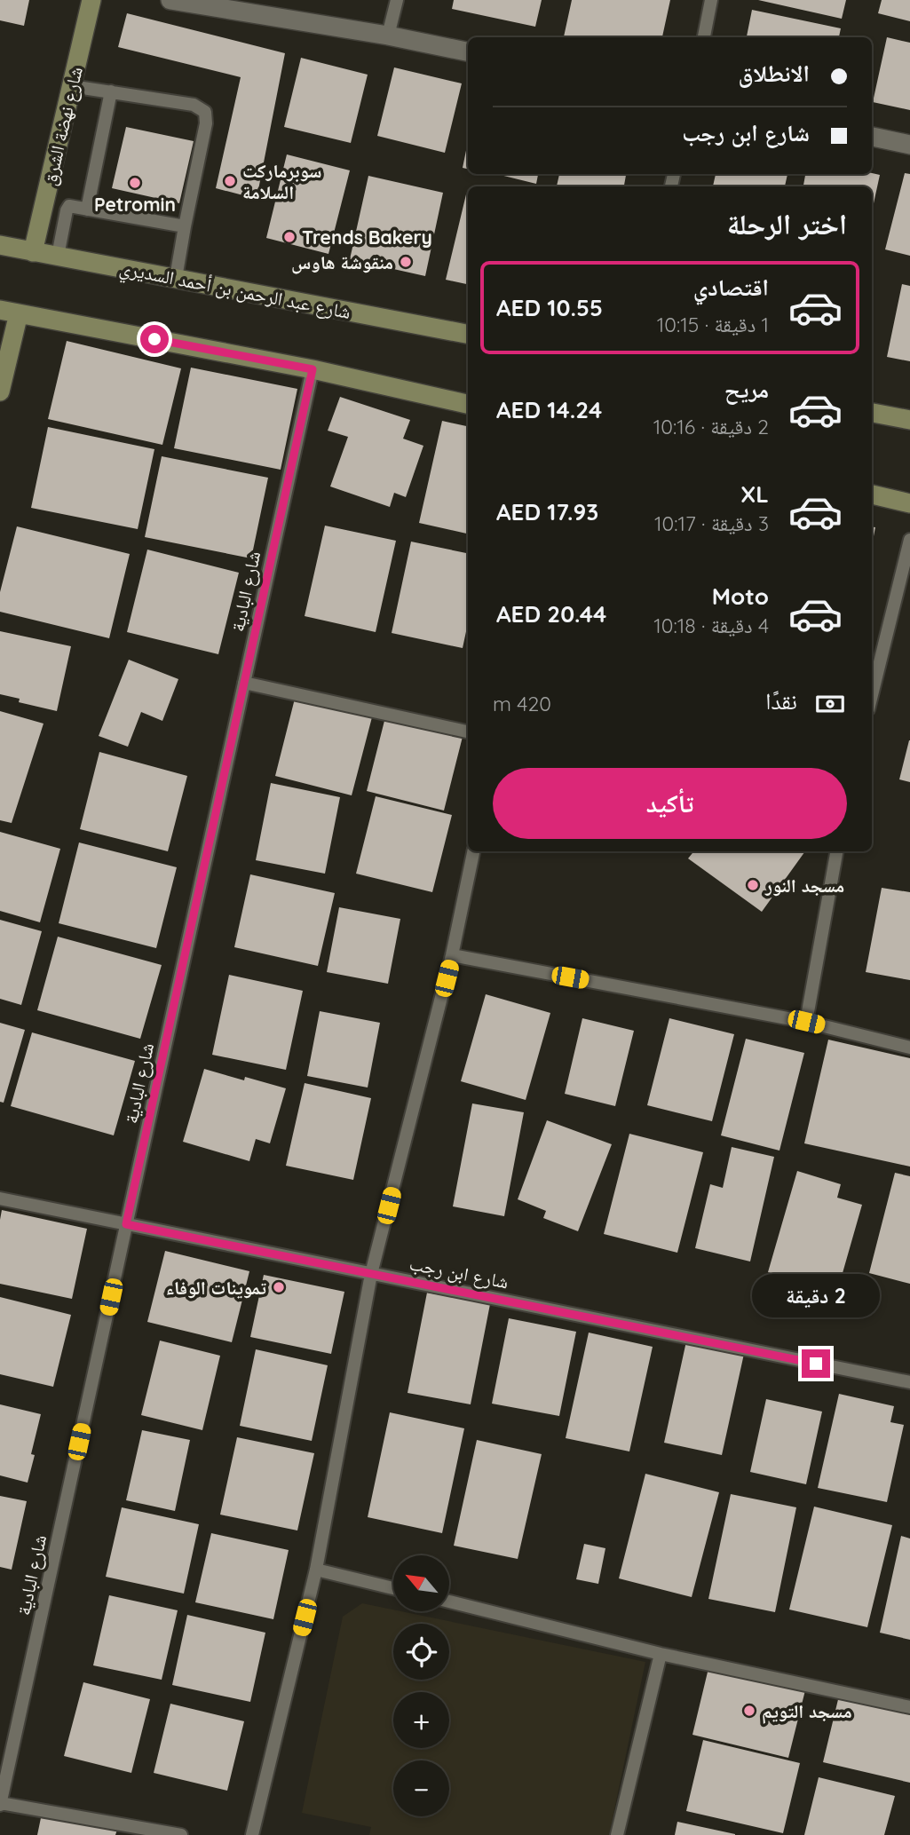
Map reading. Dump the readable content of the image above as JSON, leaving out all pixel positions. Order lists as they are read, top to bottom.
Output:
{
  "streets": {
    "street": ["شارع نهضة الشرق", "شارع عبد الرحمن بن أحمد السديري"],
    "lane": ["شارع البادية", "شارع ابن رجب"]
  },
  "crossings": [
    ["شارع نهضة الشرق", "شارع عبد الرحمن بن أحمد السديري"],
    ["شارع البادية", "شارع ابن رجب"]
  ],
  "places": [
    "سوبرماركت السلامة",
    "Petromin",
    "Trends Bakery",
    "منقوشة هاوس",
    "مسجد النور",
    "تموينات الوفاء",
    "مسجد التويم"
  ],
  "north": "top left",
  "page": {
    "banner": ["الانطلاق", "شارع ابن رجب"],
    "heading": "اختر الرحلة",
    "list": [
      {
        "name": "اقتصادي",
        "note": "1 دقيقة · 10:15",
        "value": "AED 10.55"
      },
      {
        "name": "مريح",
        "note": "2 دقيقة · 10:16",
        "value": "AED 14.24"
      },
      {
        "name": "XL",
        "note": "3 دقيقة · 10:17",
        "value": "AED 17.93"
      },
      {
        "name": "Moto",
        "note": "4 دقيقة · 10:18",
        "value": "AED 20.44"
      }
    ],
    "pay": ["نقدًا", "420 m"],
    "buttons": "تأكيد",
    "bubble": "2 دقيقة",
    "map_buttons": ["+", "−"]
  }
}
